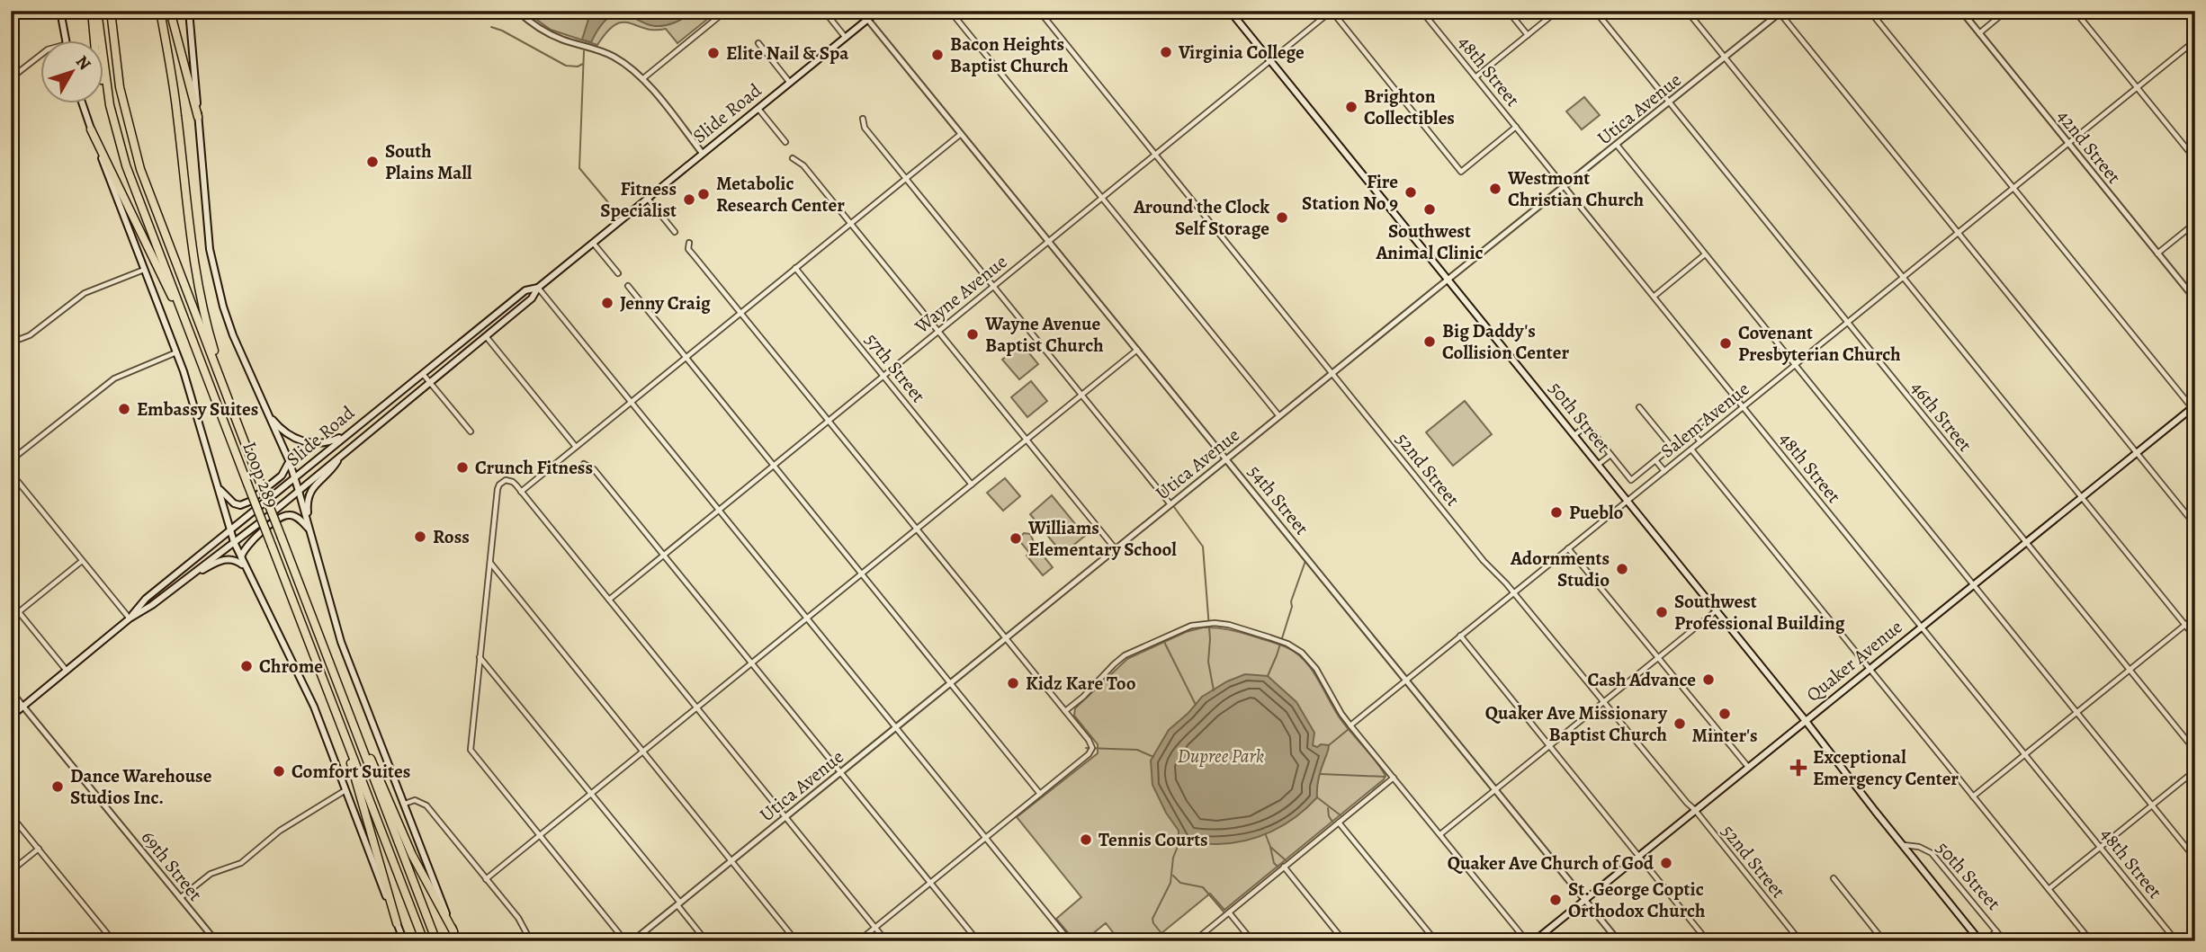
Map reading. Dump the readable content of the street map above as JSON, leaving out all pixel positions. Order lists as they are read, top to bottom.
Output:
{
  "streets": {
    "highway": ["Loop 289"],
    "main road": ["Slide Road", "50th Street", "Quaker Avenue"],
    "street": [
      "48th Street",
      "Utica Avenue",
      "42nd Street",
      "Wayne Avenue",
      "57th Street",
      "46th Street",
      "Salem Avenue",
      "52nd Street",
      "54th Street",
      "69th Street"
    ]
  },
  "crossings": [
    ["48th Street", "Utica Avenue"],
    ["48th Street", "Salem Avenue"],
    ["48th Street", "Quaker Avenue"],
    ["Utica Avenue", "46th Street"],
    ["Utica Avenue", "50th Street"],
    ["Utica Avenue", "52nd Street"],
    ["Utica Avenue", "54th Street"],
    ["Slide Road", "54th Street"],
    ["Slide Road", "69th Street"],
    ["42nd Street", "Salem Avenue"],
    ["Wayne Avenue", "57th Street"],
    ["Wayne Avenue", "50th Street"],
    ["Wayne Avenue", "52nd Street"],
    ["Wayne Avenue", "54th Street"],
    ["46th Street", "Salem Avenue"],
    ["46th Street", "Quaker Avenue"],
    ["50th Street", "Salem Avenue"],
    ["50th Street", "Quaker Avenue"],
    ["Salem Avenue", "52nd Street"],
    ["Salem Avenue", "54th Street"],
    ["52nd Street", "Quaker Avenue"],
    ["54th Street", "Quaker Avenue"]
  ],
  "parks": ["Dupree Park"],
  "places": {
    "other": [
      "Virginia College",
      "Elite Nail & Spa",
      "Bacon Heights Baptist Church",
      "Brighton Collectibles",
      "South Plains Mall",
      "Westmont Christian Church",
      "Fire Station No 9",
      "Metabolic Research Center",
      "Fitness Specialist",
      "Southwest Animal Clinic",
      "Around the Clock Self Storage",
      "Jenny Craig",
      "Wayne Avenue Baptist Church",
      "Big Daddy's Collision Center",
      "Covenant Presbyterian Church",
      "Embassy Suites",
      "Crunch Fitness",
      "Pueblo",
      "Ross",
      "Williams Elementary School",
      "Adornments Studio",
      "Southwest Professional Building",
      "Chrome",
      "Cash Advance",
      "Kidz Kare Too",
      "Minter's",
      "Quaker Ave Missionary Baptist Church",
      "Comfort Suites",
      "Dance Warehouse Studios Inc.",
      "Tennis Courts",
      "Quaker Ave Church of God",
      "St. George Coptic Orthodox Church"
    ],
    "health": ["Exceptional Emergency Center"]
  },
  "north": "top right"
}
